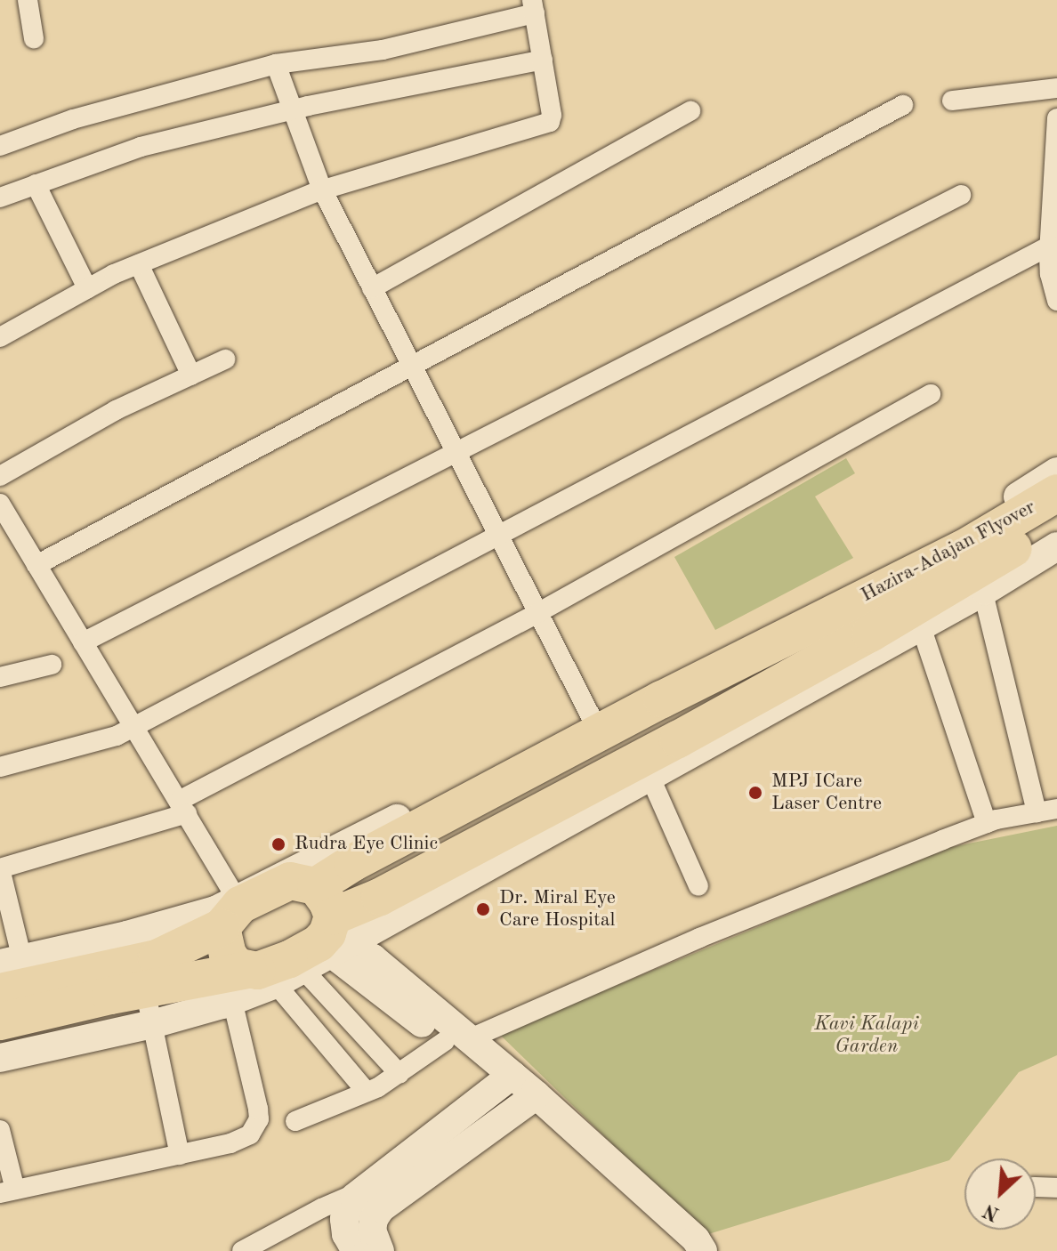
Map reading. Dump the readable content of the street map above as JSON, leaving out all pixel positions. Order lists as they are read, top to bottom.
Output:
{
  "streets": {
    "highway": ["Hazira-Adajan Flyover"]
  },
  "parks": ["Kavi Kalapi Garden"],
  "places": ["MPJ ICare Laser Centre", "Rudra Eye Clinic", "Dr. Miral Eye Care Hospital"],
  "north": "bottom left"
}
